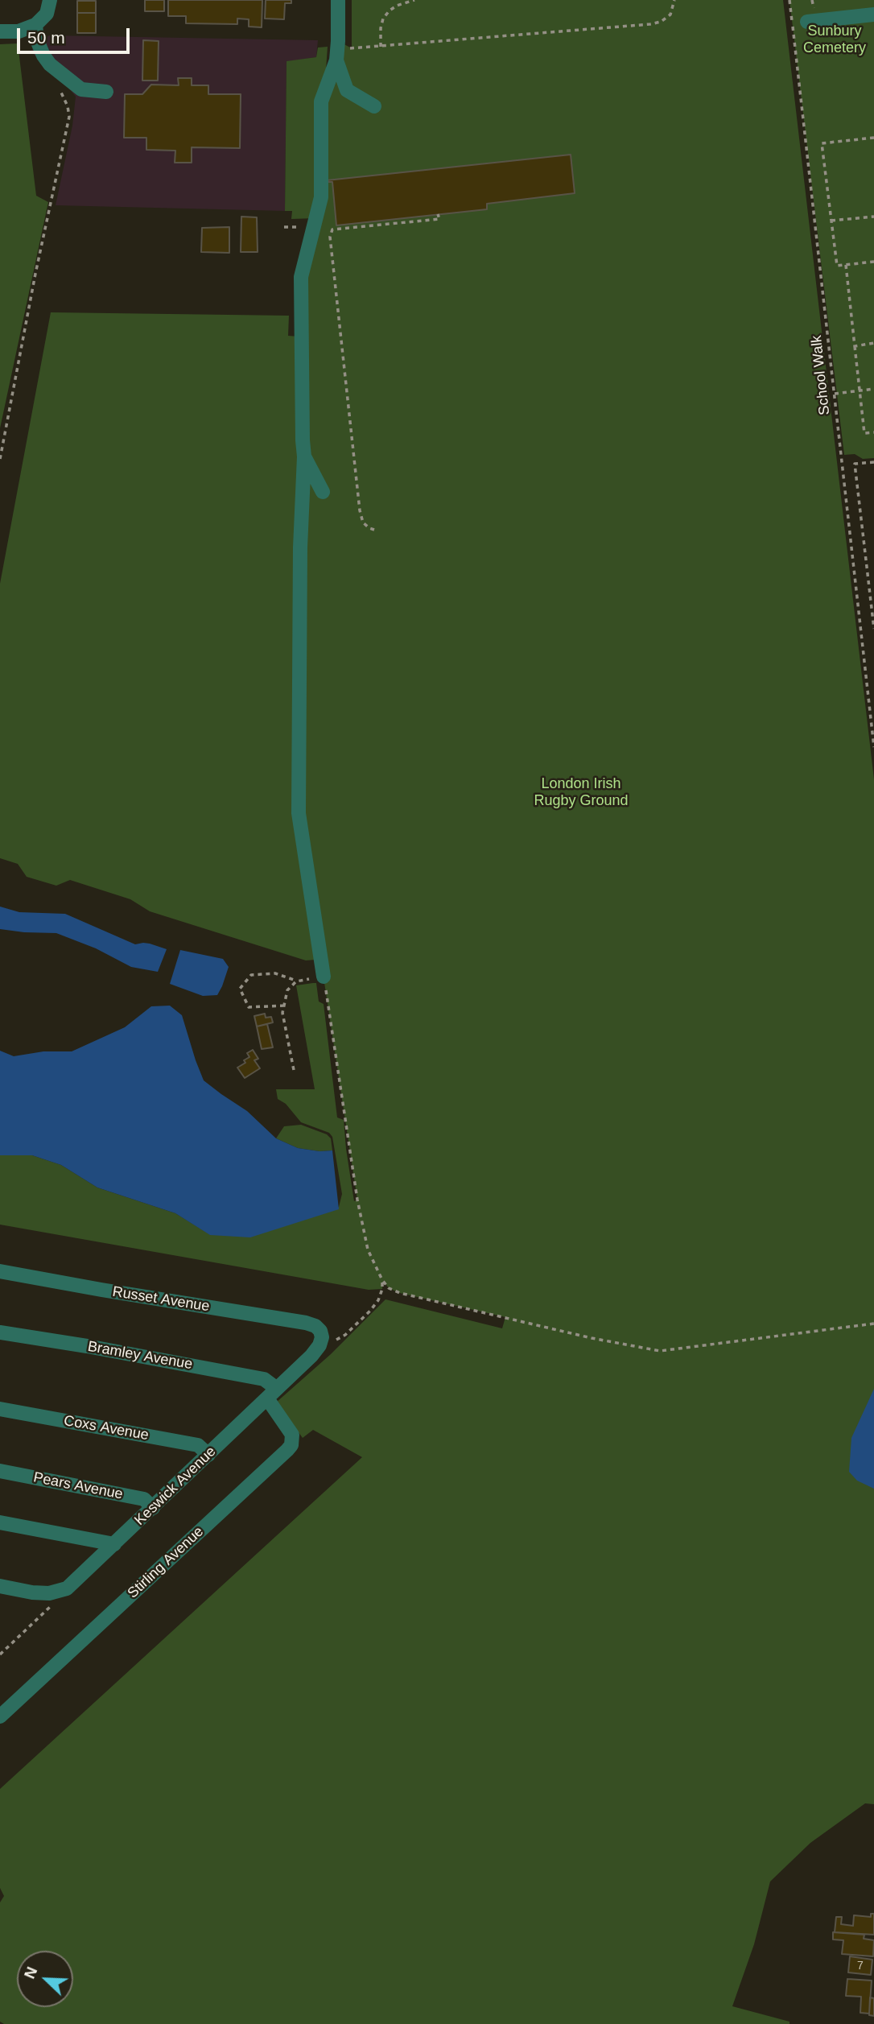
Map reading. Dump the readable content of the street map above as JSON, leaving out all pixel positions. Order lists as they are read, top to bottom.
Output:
{
  "streets": {
    "street": [
      "Russet Avenue",
      "Bramley Avenue",
      "Coxs Avenue",
      "Pears Avenue",
      "Keswick Avenue",
      "Stirling Avenue"
    ],
    "path": ["School Walk"]
  },
  "crossings": [
    ["Russet Avenue", "Keswick Avenue"],
    ["Bramley Avenue", "Keswick Avenue"],
    ["Bramley Avenue", "Stirling Avenue"],
    ["Coxs Avenue", "Keswick Avenue"],
    ["Pears Avenue", "Keswick Avenue"],
    ["Keswick Avenue", "Stirling Avenue"]
  ],
  "parks": ["Sunbury Cemetery", "London Irish Rugby Ground"],
  "house_numbers": ["7"],
  "scale_bar": "50 m",
  "north": "top left"
}
